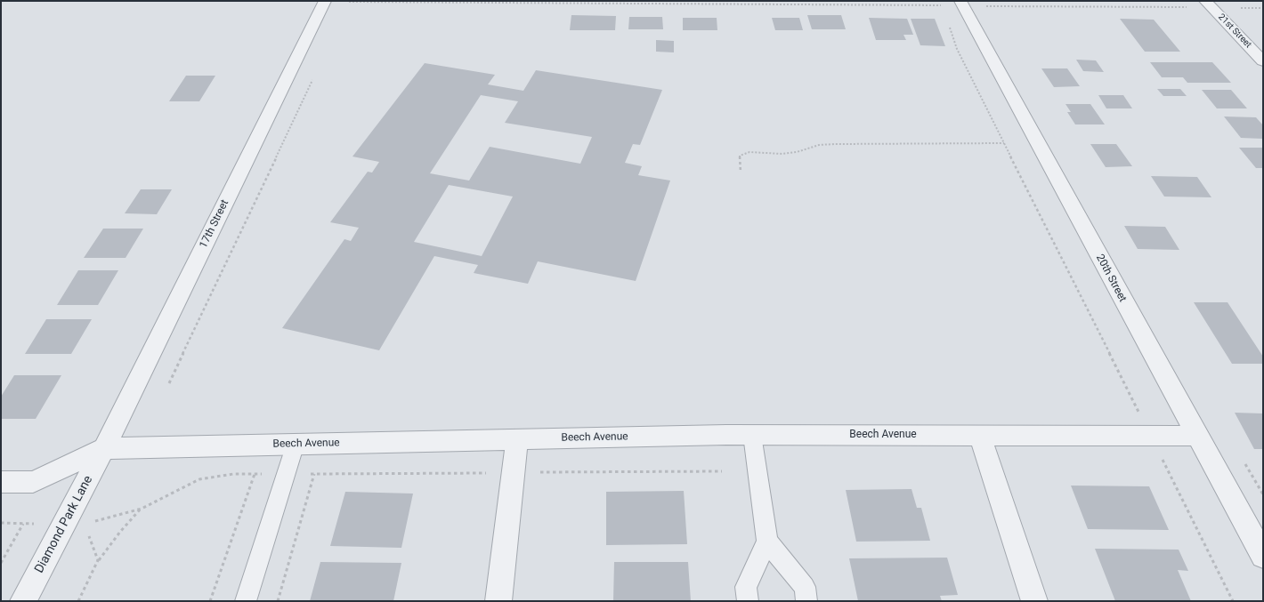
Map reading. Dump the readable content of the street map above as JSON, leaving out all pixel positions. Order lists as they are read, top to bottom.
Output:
{
  "streets": {
    "street": [
      "21st Street",
      "17th Street",
      "20th Street",
      "Beech Avenue",
      "Diamond Park Lane"
    ]
  },
  "crossings": [
    ["17th Street", "Beech Avenue"],
    ["17th Street", "Diamond Park Lane"],
    ["20th Street", "Beech Avenue"],
    ["Beech Avenue", "Diamond Park Lane"]
  ]
}
